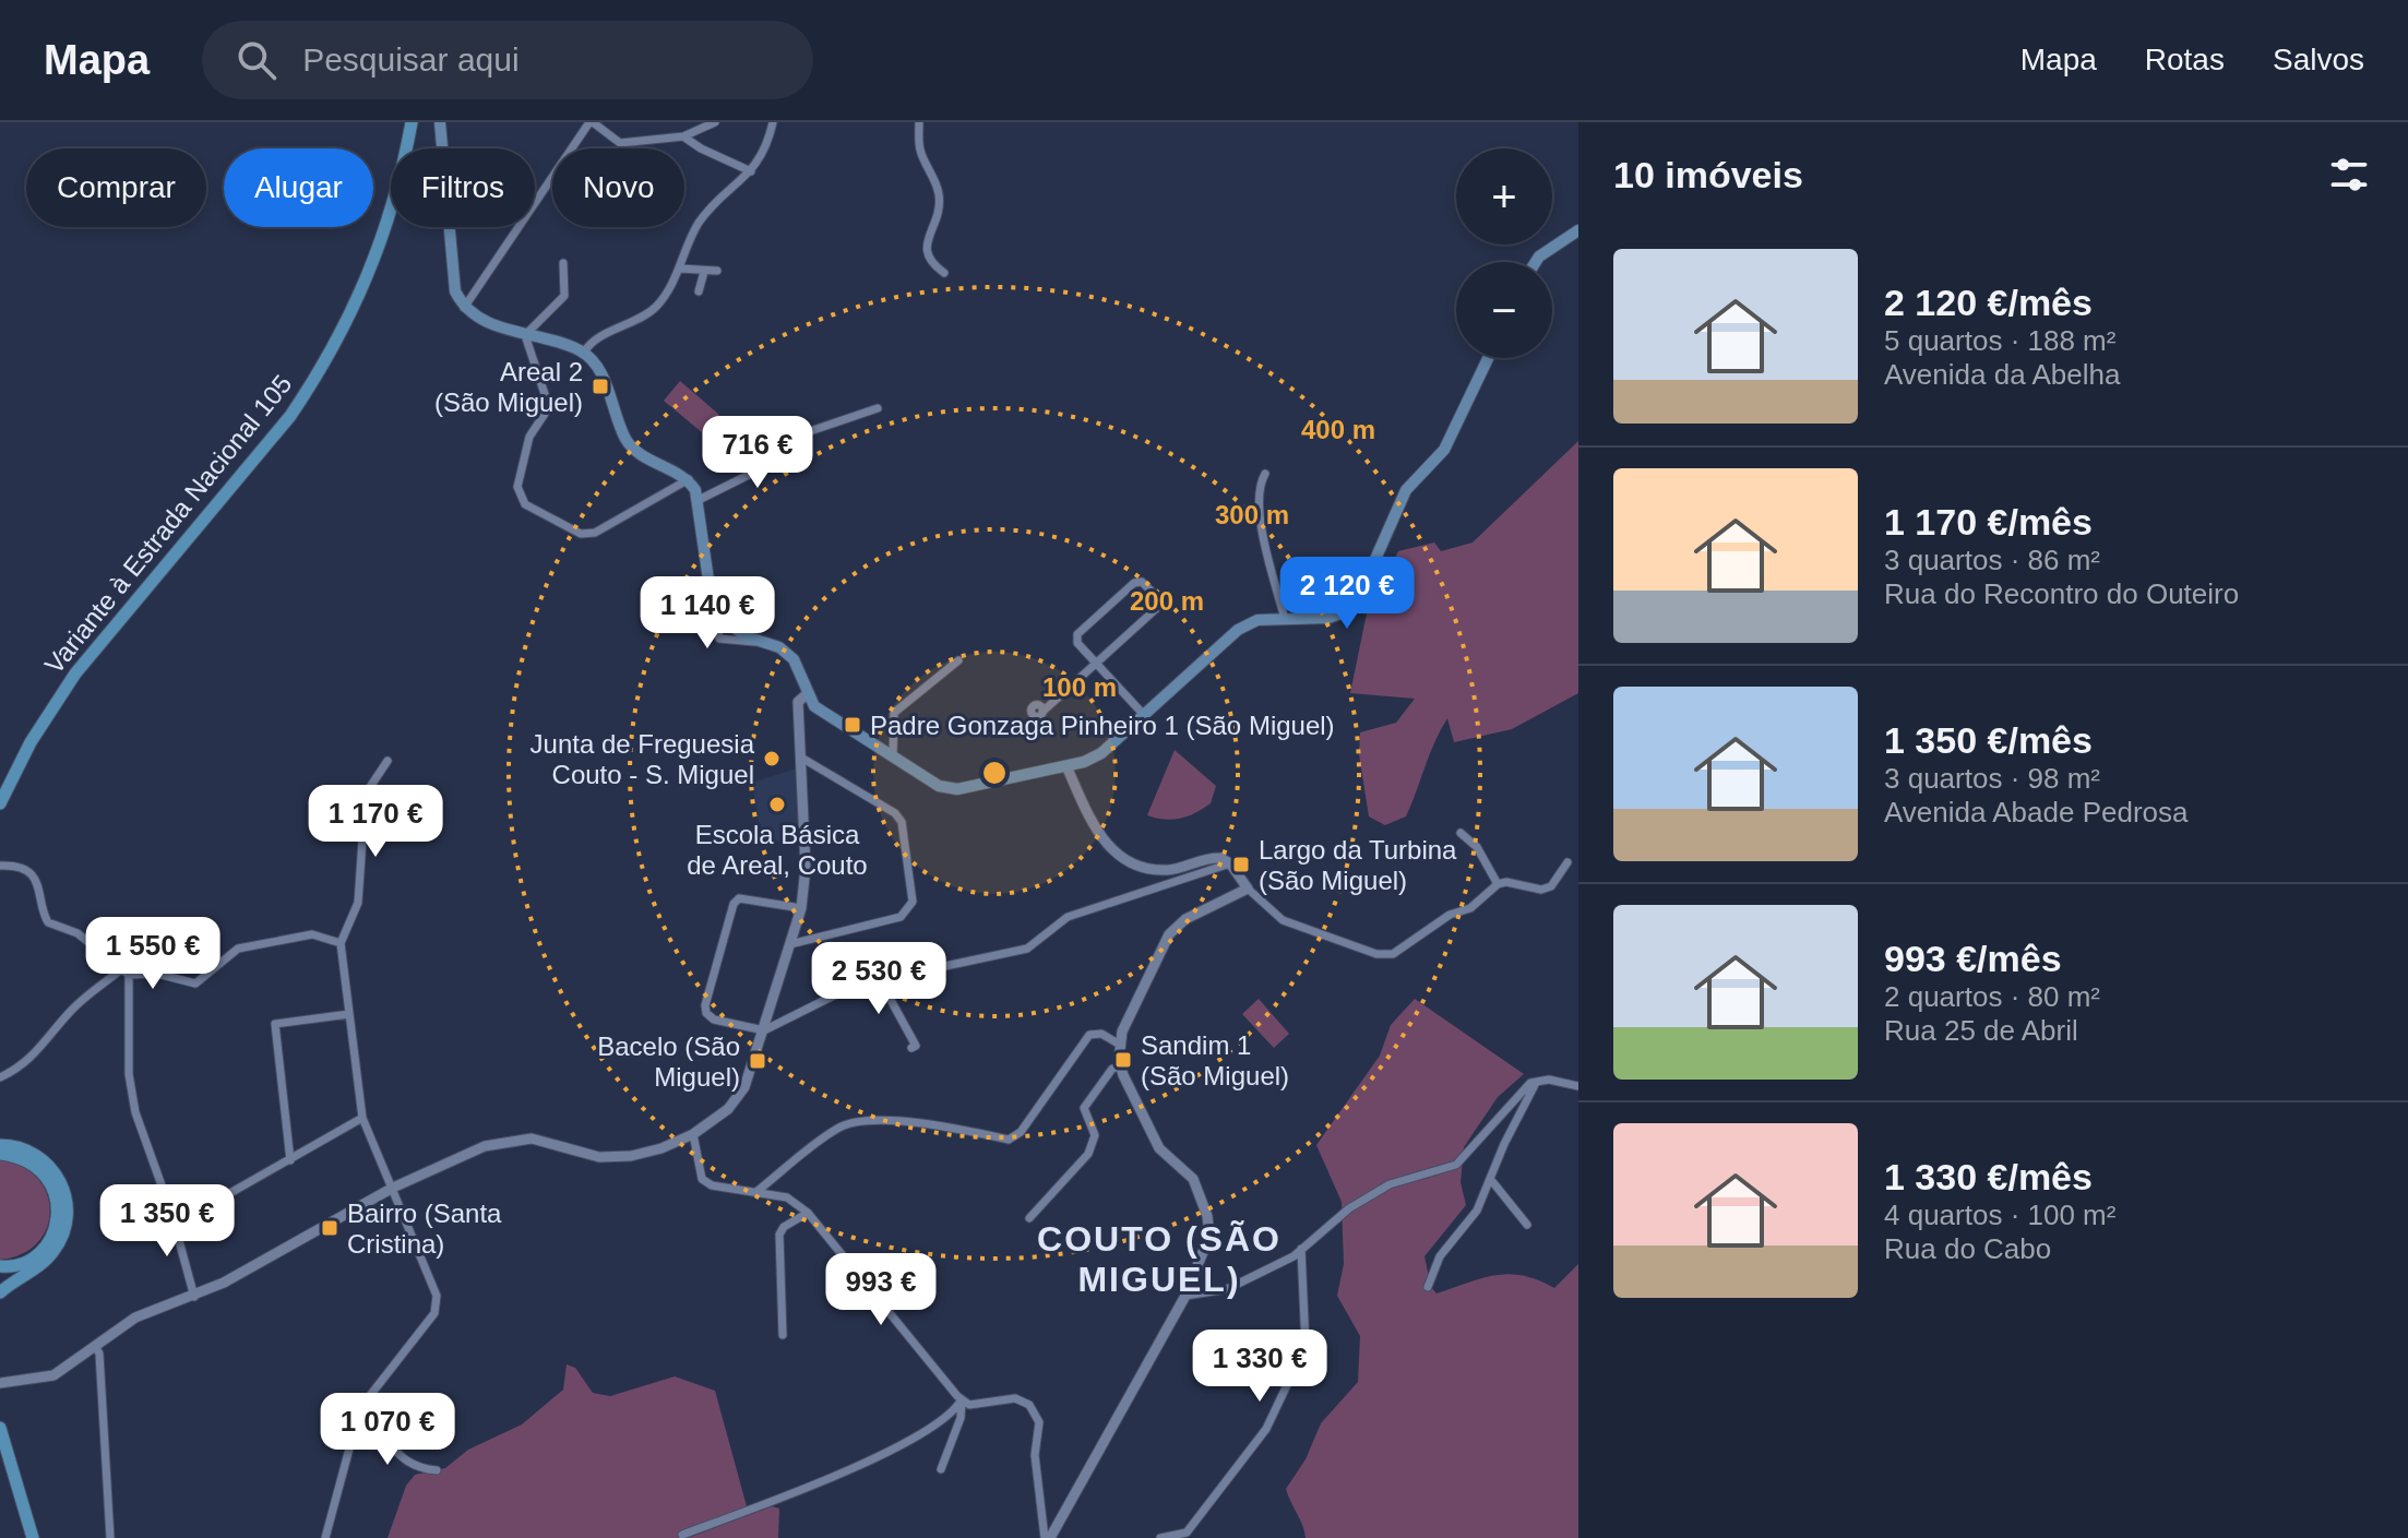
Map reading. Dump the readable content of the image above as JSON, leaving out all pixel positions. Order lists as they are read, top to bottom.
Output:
{
  "streets": {
    "main road": ["Variante à Estrada Nacional 105"]
  },
  "districts": ["COUTO (SÃO MIGUEL)"],
  "places": {
    "transit": [
      "Areal 2 (São Miguel)",
      "Padre Gonzaga Pinheiro 1 (São Miguel)",
      "Largo da Turbina (São Miguel)",
      "Sandim 1 (São Miguel)",
      "Bacelo (São Miguel)",
      "Bairro (Santa Cristina)"
    ],
    "other": ["Junta de Freguesia Couto - S. Miguel", "Escola Básica de Areal, Couto"]
  },
  "page": {
    "header": "Mapa",
    "search": "Pesquisar aqui",
    "nav": ["Mapa", "Rotas", "Salvos"],
    "heading": "10 imóveis",
    "map_buttons": ["+", "−"],
    "chip": [
      "Comprar",
      "Alugar",
      "Filtros",
      "Novo"
    ],
    "list": [
      {
        "name": "2 120 €/mês",
        "note": "5 quartos · 188 m² · Avenida da Abelha"
      },
      {
        "name": "1 170 €/mês",
        "note": "3 quartos · 86 m² · Rua do Recontro do Outeiro"
      },
      {
        "name": "1 350 €/mês",
        "note": "3 quartos · 98 m² · Avenida Abade Pedrosa"
      },
      {
        "name": "993 €/mês",
        "note": "2 quartos · 80 m² · Rua 25 de Abril"
      },
      {
        "name": "1 330 €/mês",
        "note": "4 quartos · 100 m² · Rua do Cabo"
      }
    ],
    "price": [
      "716 €",
      "2 120 €",
      "1 140 €",
      "1 170 €",
      "1 550 €",
      "2 530 €",
      "1 350 €",
      "993 €",
      "1 330 €",
      "1 070 €"
    ]
  },
  "rings": [
    "400 m",
    "300 m",
    "200 m",
    "100 m"
  ]
}
